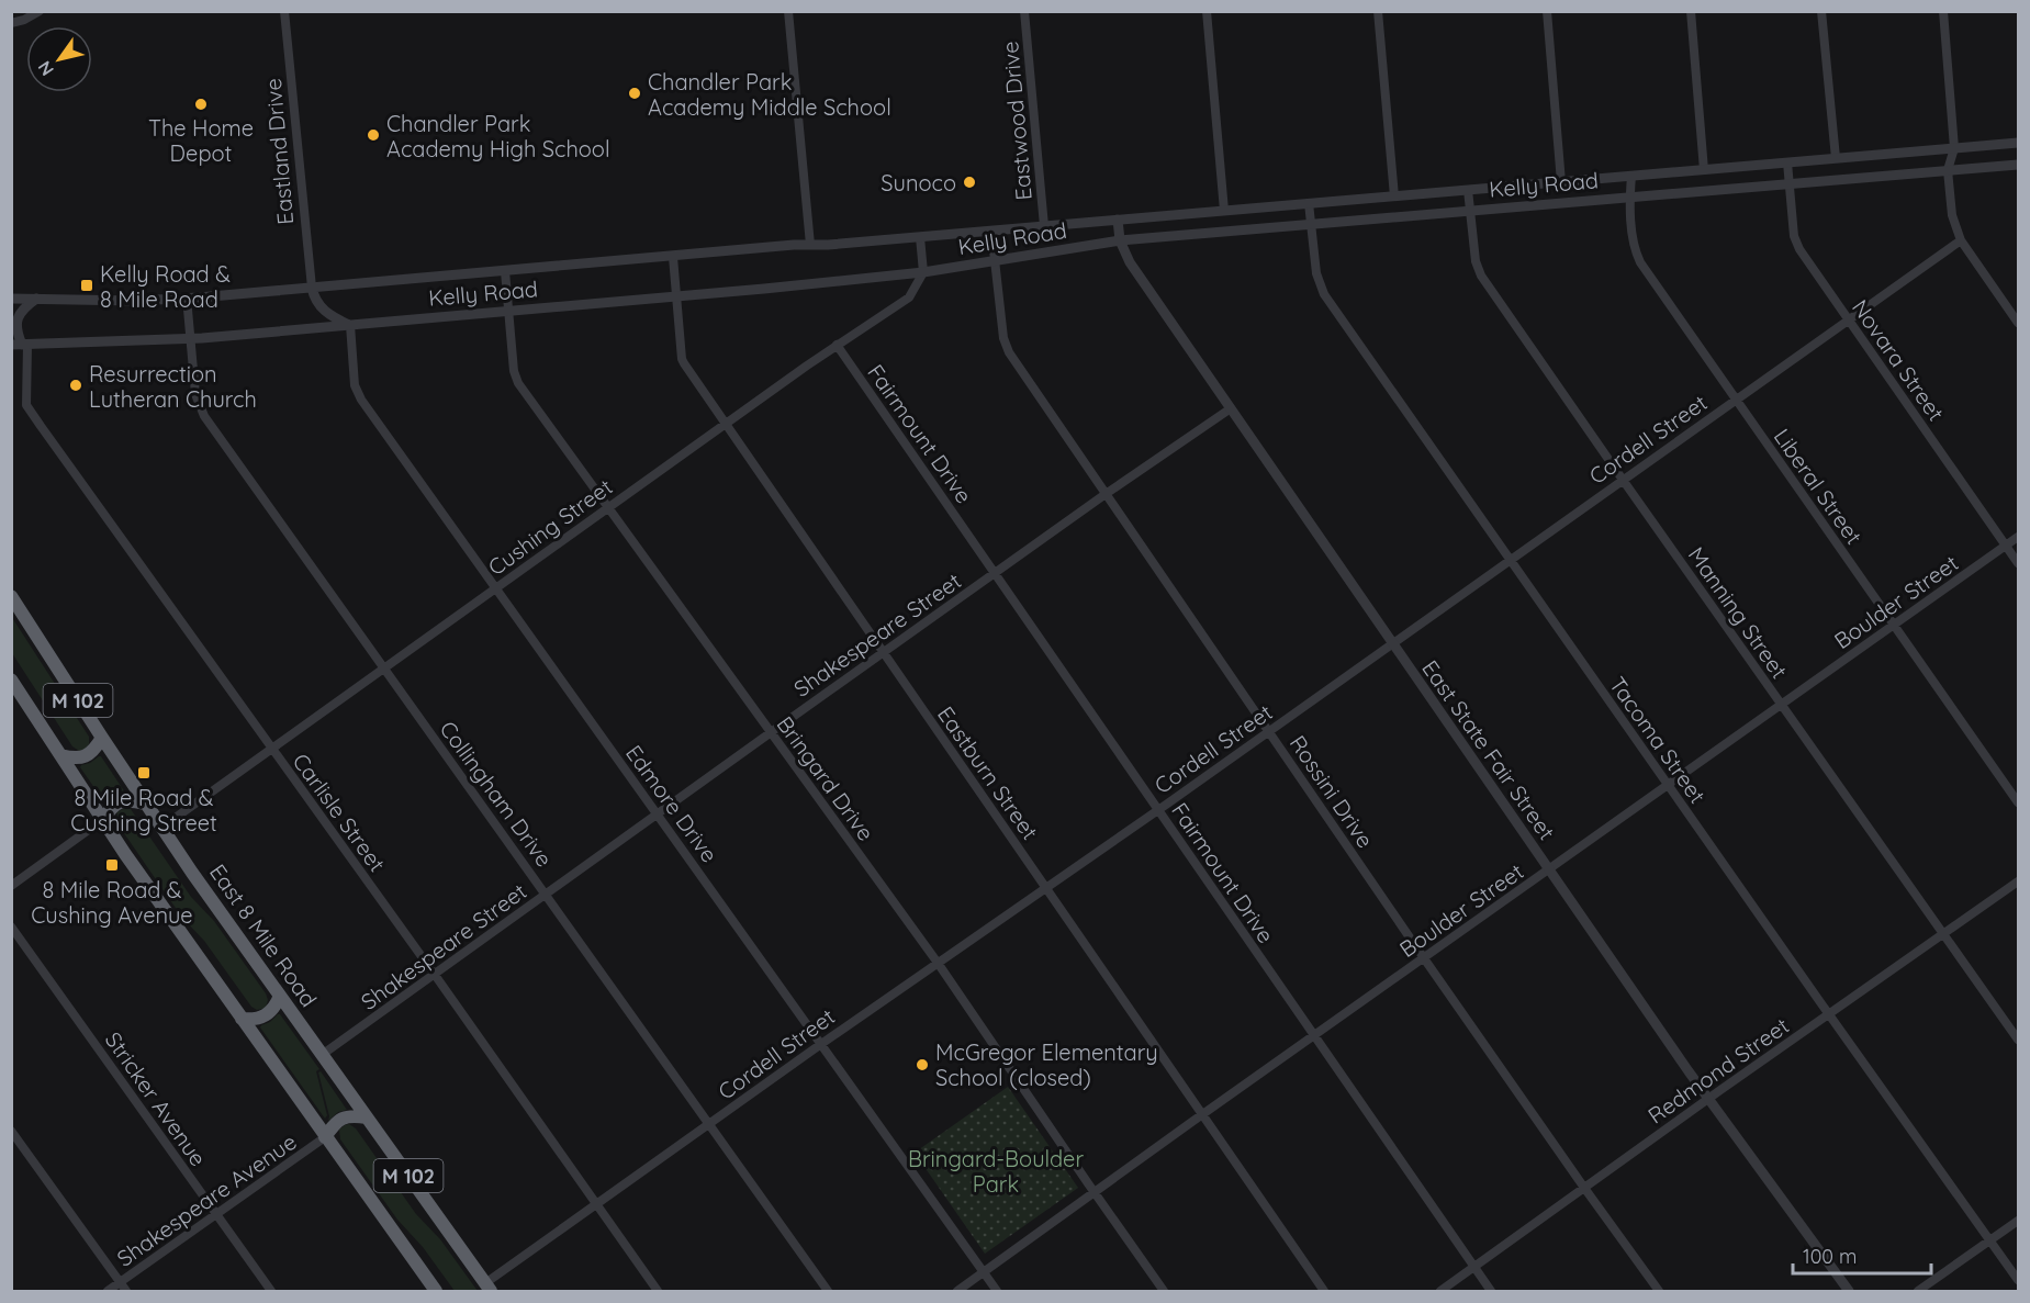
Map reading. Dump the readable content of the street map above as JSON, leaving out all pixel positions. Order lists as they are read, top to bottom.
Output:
{
  "streets": {
    "highway": ["M 102", "East 8 Mile Road"],
    "street": [
      "Eastwood Drive",
      "Eastland Drive",
      "Kelly Road",
      "Novara Street",
      "Fairmount Drive",
      "Cordell Street",
      "Liberal Street",
      "Cushing Street",
      "Boulder Street",
      "Manning Street",
      "Shakespeare Street",
      "Tacoma Street",
      "East State Fair Street",
      "Eastburn Street",
      "Bringard Drive",
      "Rossini Drive",
      "Collingham Drive",
      "Edmore Drive",
      "Carlisle Street",
      "Redmond Street",
      "Stricker Avenue",
      "Shakespeare Avenue"
    ]
  },
  "crossings": [
    ["Eastwood Drive", "Kelly Road"],
    ["Eastland Drive", "Kelly Road"],
    ["Kelly Road", "Novara Street"],
    ["Kelly Road", "Liberal Street"],
    ["Kelly Road", "Cushing Street"],
    ["Kelly Road", "Manning Street"],
    ["Kelly Road", "Tacoma Street"],
    ["Kelly Road", "East State Fair Street"],
    ["Kelly Road", "Eastburn Street"],
    ["Kelly Road", "Bringard Drive"],
    ["Kelly Road", "Rossini Drive"],
    ["Kelly Road", "Collingham Drive"],
    ["Kelly Road", "Edmore Drive"],
    ["Kelly Road", "Carlisle Street"],
    ["Novara Street", "Cordell Street"],
    ["Novara Street", "Boulder Street"],
    ["Fairmount Drive", "Cordell Street"],
    ["Fairmount Drive", "Cushing Street"],
    ["Fairmount Drive", "Boulder Street"],
    ["Fairmount Drive", "Shakespeare Street"],
    ["Fairmount Drive", "Redmond Street"],
    ["Cordell Street", "Liberal Street"],
    ["Cordell Street", "Manning Street"],
    ["Cordell Street", "Tacoma Street"],
    ["Cordell Street", "East State Fair Street"],
    ["Cordell Street", "Eastburn Street"],
    ["Cordell Street", "Bringard Drive"],
    ["Cordell Street", "Rossini Drive"],
    ["Cordell Street", "Collingham Drive"],
    ["Cordell Street", "Edmore Drive"],
    ["Cordell Street", "Carlisle Street"],
    ["Cordell Street", "East 8 Mile Road"],
    ["Liberal Street", "Boulder Street"],
    ["Cushing Street", "Eastburn Street"],
    ["Cushing Street", "Bringard Drive"],
    ["Cushing Street", "Collingham Drive"],
    ["Cushing Street", "Edmore Drive"],
    ["Cushing Street", "Carlisle Street"],
    ["Cushing Street", "East 8 Mile Road"],
    ["Boulder Street", "Manning Street"],
    ["Boulder Street", "Tacoma Street"],
    ["Boulder Street", "East State Fair Street"],
    ["Boulder Street", "Eastburn Street"],
    ["Boulder Street", "Bringard Drive"],
    ["Boulder Street", "Rossini Drive"],
    ["Boulder Street", "Edmore Drive"],
    ["Manning Street", "Redmond Street"],
    ["Shakespeare Street", "East State Fair Street"],
    ["Shakespeare Street", "Eastburn Street"],
    ["Shakespeare Street", "Bringard Drive"],
    ["Shakespeare Street", "Rossini Drive"],
    ["Shakespeare Street", "Collingham Drive"],
    ["Shakespeare Street", "Edmore Drive"],
    ["Shakespeare Street", "Carlisle Street"],
    ["Shakespeare Street", "East 8 Mile Road"],
    ["M 102", "Shakespeare Avenue"],
    ["Tacoma Street", "Redmond Street"],
    ["East State Fair Street", "Redmond Street"],
    ["Rossini Drive", "Redmond Street"],
    ["Stricker Avenue", "Shakespeare Avenue"]
  ],
  "parks": ["Bringard-Boulder Park"],
  "places": {
    "other": [
      "Chandler Park Academy Middle School",
      "The Home Depot",
      "Chandler Park Academy High School",
      "Sunoco",
      "Resurrection Lutheran Church",
      "McGregor Elementary School (closed)"
    ],
    "transit": ["Kelly Road & 8 Mile Road", "8 Mile Road & Cushing Street", "8 Mile Road & Cushing Avenue"]
  },
  "scale_bar": "100 m",
  "north": "bottom left"
}
